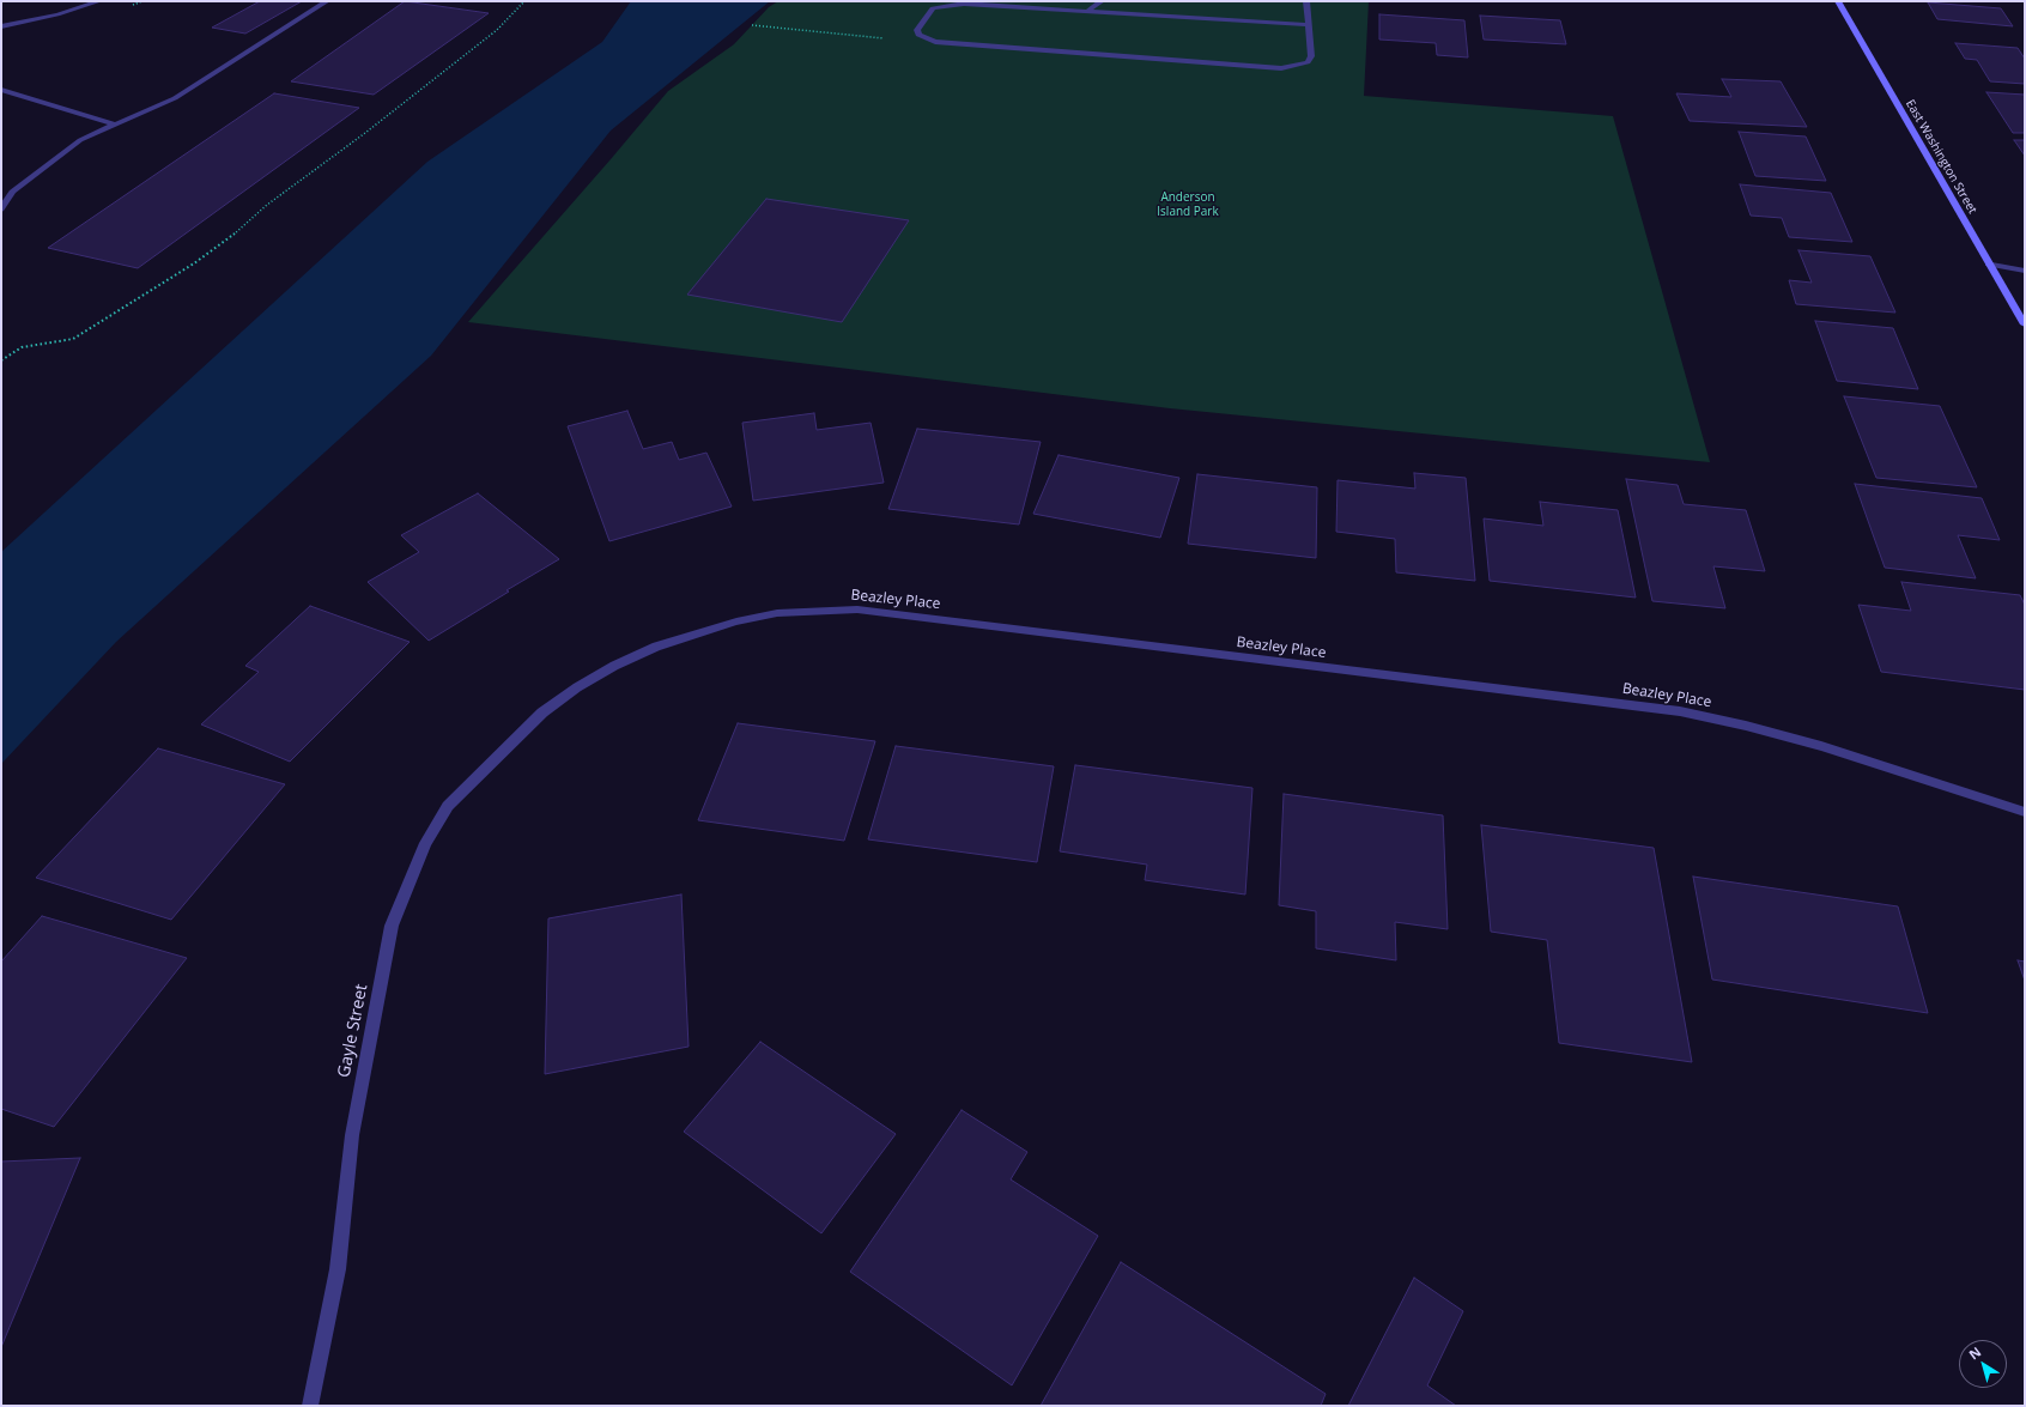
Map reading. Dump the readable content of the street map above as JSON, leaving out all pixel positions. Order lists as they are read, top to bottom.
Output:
{
  "streets": {
    "street": ["East Washington Street", "Beazley Place", "Gayle Street"]
  },
  "crossings": [
    ["Beazley Place", "Gayle Street"]
  ],
  "parks": ["Anderson Island Park"],
  "north": "top left"
}
